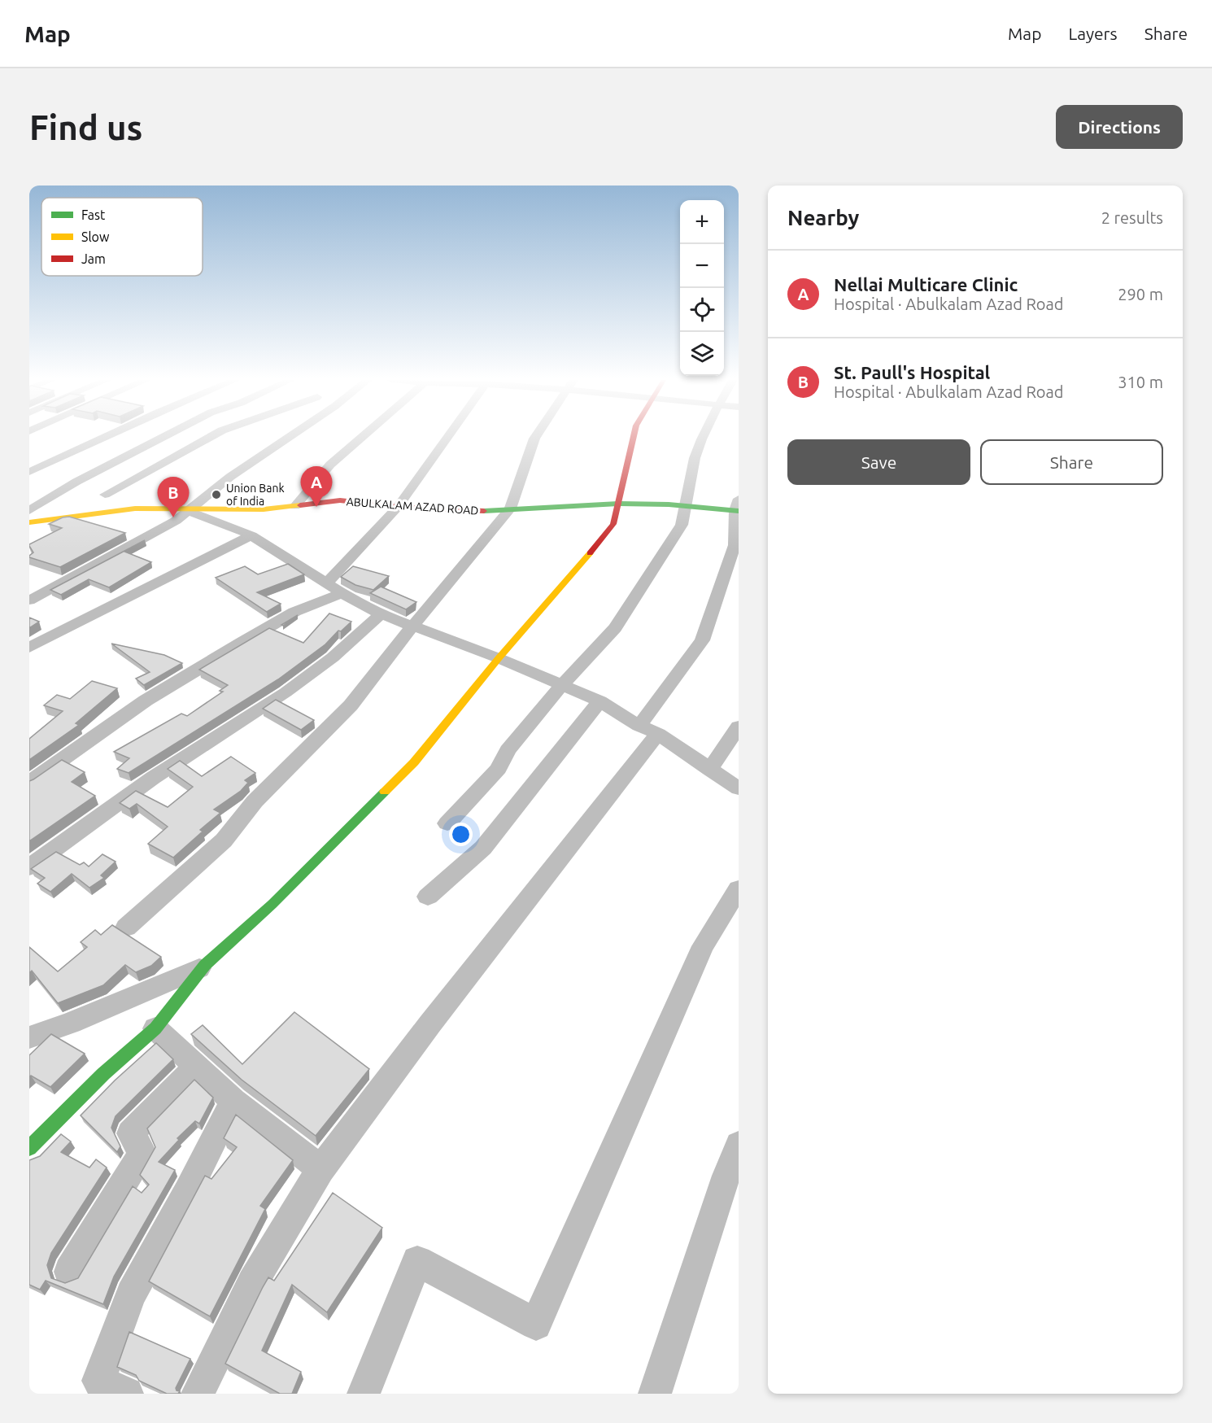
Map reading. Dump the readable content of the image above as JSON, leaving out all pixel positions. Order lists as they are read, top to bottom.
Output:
{
  "streets": {
    "street": ["ABULKALAM AZAD ROAD"]
  },
  "places": ["Union Bank of India"],
  "legend": ["Fast", "Slow", "Jam"],
  "page": {
    "header": "Map",
    "nav": ["Map", "Layers", "Share"],
    "buttons": [
      "Directions",
      ["Save", "Share"]
    ],
    "title": "Find us",
    "heading": ["Nearby", "2 results"],
    "map_buttons": ["+", "−"],
    "list": [
      {
        "mark": "A",
        "name": "Nellai Multicare Clinic",
        "note": "Hospital · Abulkalam Azad Road",
        "value": "290 m"
      },
      {
        "mark": "B",
        "name": "St. Paull's Hospital",
        "note": "Hospital · Abulkalam Azad Road",
        "value": "310 m"
      }
    ],
    "pins": ["A", "B"]
  }
}
